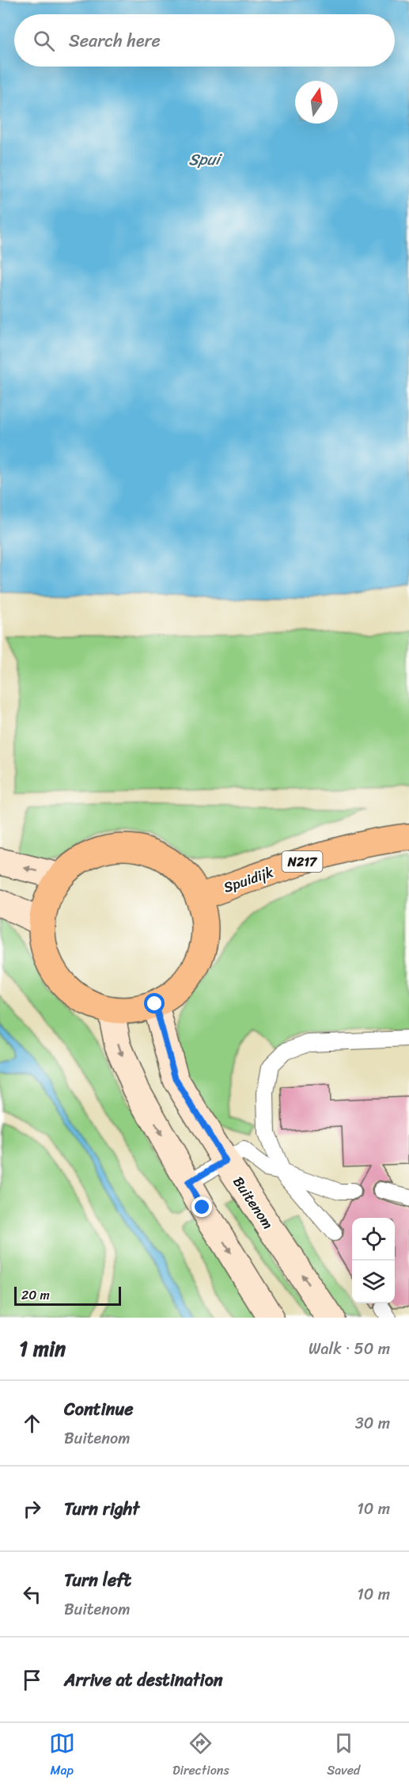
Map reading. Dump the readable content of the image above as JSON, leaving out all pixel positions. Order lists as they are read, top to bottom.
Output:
{
  "streets": {
    "main road": ["N217", "Spuidijk", "Buitenom"]
  },
  "crossings": [
    ["Spuidijk", "Buitenom"]
  ],
  "water": ["Spui"],
  "scale_bar": "20 m",
  "north": "top",
  "page": {
    "search": "Search here",
    "scale": "20 m",
    "heading": ["1 min", "Walk · 50 m"],
    "list": [
      ["Continue", "Buitenom", "30 m"],
      ["Turn right", "10 m"],
      ["Turn left", "Buitenom", "10 m"],
      "Arrive at destination"
    ],
    "nav": ["Map", "Directions", "Saved"]
  }
}
